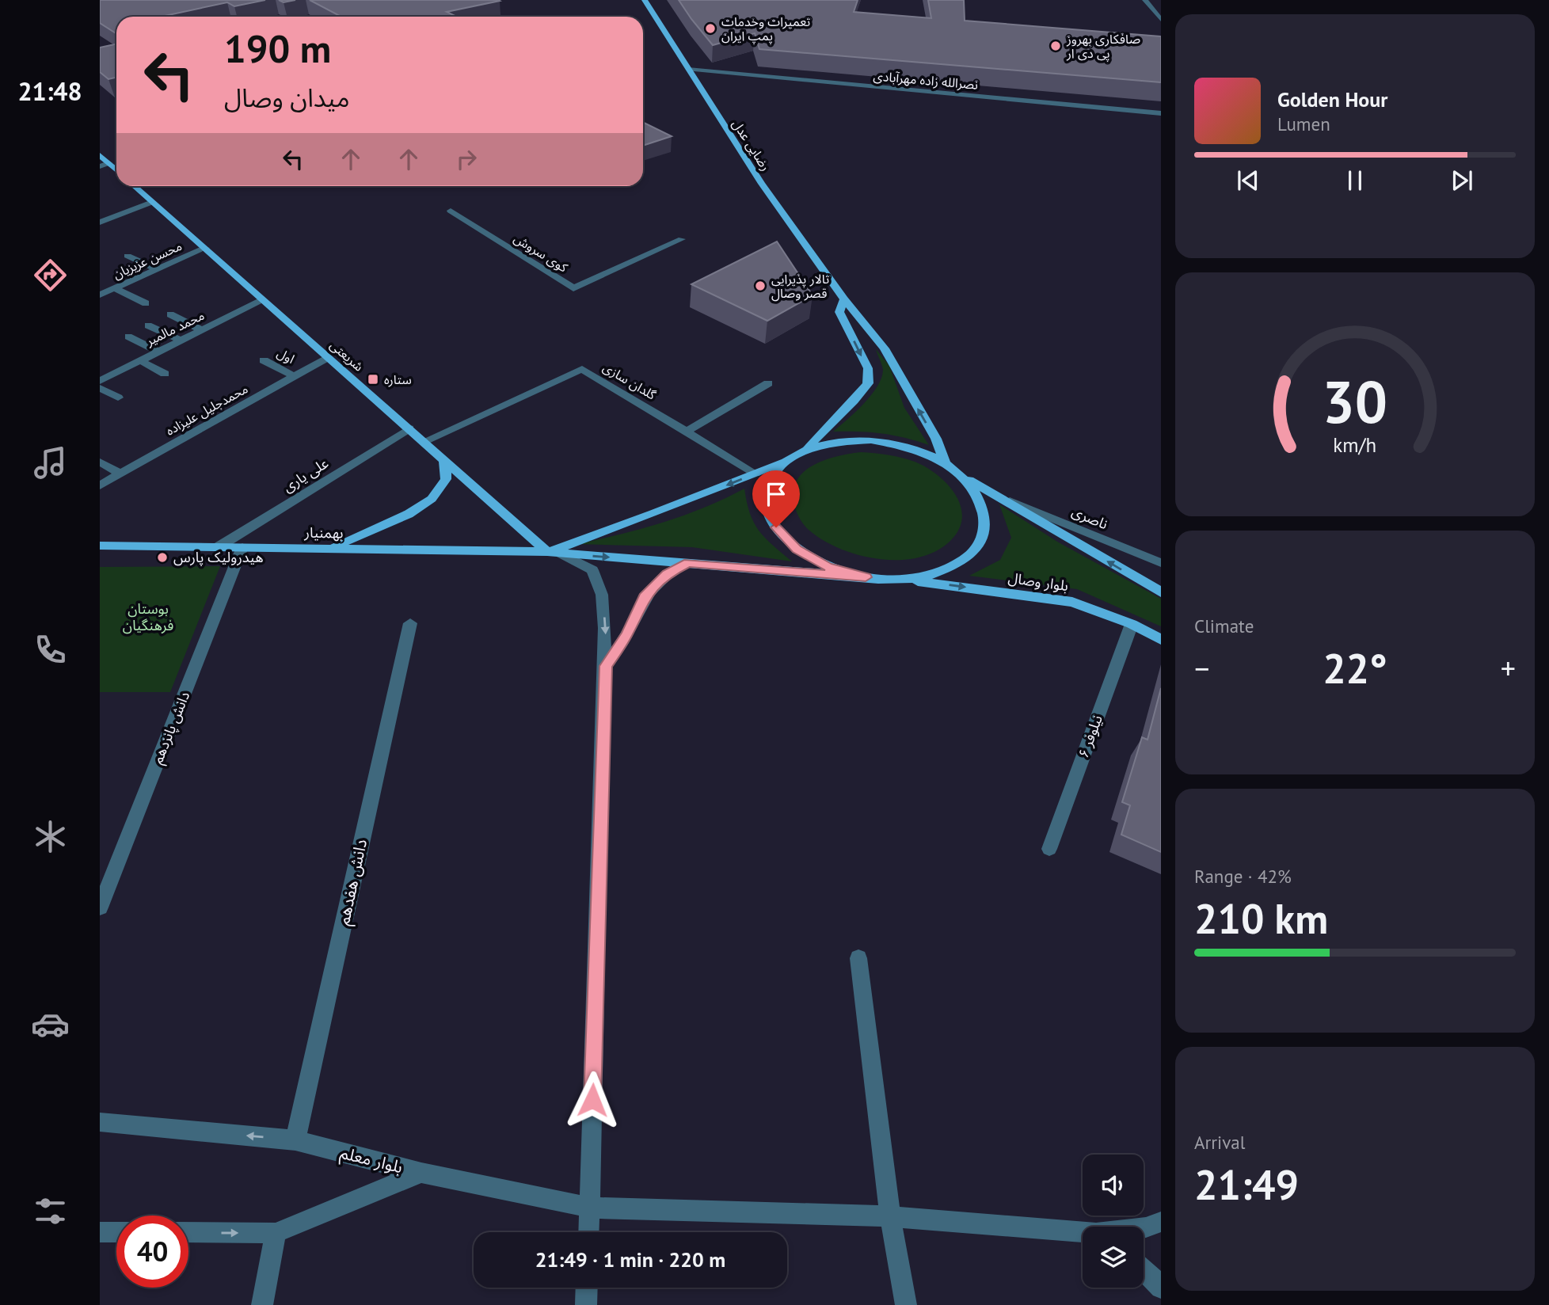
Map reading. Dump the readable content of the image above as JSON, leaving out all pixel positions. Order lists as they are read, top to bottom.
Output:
{
  "streets": {
    "main road": [
      "رضایی عدل",
      "شریعتی",
      "بهمنیار",
      "بلوار وصال"
    ],
    "street": [
      "نصرالله زاده مهرآبادی",
      "کوی سروش",
      "محسن عزیزیان",
      "محمد مالمیر",
      "اول",
      "گلدان سازی",
      "محمدجلیل علیزاده",
      "علی یاری",
      "ناصری",
      "دانش پانزدهم",
      "نیلوفر ۶",
      "دانش هفدهم",
      "بلوار معلم"
    ]
  },
  "crossings": [
    ["نصرالله زاده مهرآبادی", "رضایی عدل"],
    ["رضایی عدل", "بهمنیار"],
    ["رضایی عدل", "بلوار وصال"],
    ["محسن عزیزیان", "شریعتی"],
    ["محمد مالمیر", "شریعتی"],
    ["اول", "محمدجلیل علیزاده"],
    ["شریعتی", "گلدان سازی"],
    ["شریعتی", "محمدجلیل علیزاده"],
    ["شریعتی", "علی یاری"],
    ["شریعتی", "بهمنیار"],
    ["علی یاری", "بهمنیار"],
    ["بهمنیار", "بلوار وصال"],
    ["بهمنیار", "دانش پانزدهم"],
    ["بلوار وصال", "نیلوفر ۶"],
    ["دانش هفدهم", "بلوار معلم"]
  ],
  "parks": ["بوستان فرهنگیان"],
  "places": {
    "other": [
      "تعمیرات وخدمات پمپ ایران",
      "صافکاری بهروز پی دی ار",
      "تالار پذیرایی قصر وصال",
      "هیدرولیک پارس"
    ],
    "transit": ["ستاره"]
  },
  "page": {
    "tabs": "21:48",
    "turn": ["190 m", "میدان وصال"],
    "song": ["Golden Hour", "Lumen"],
    "tile": [
      "Climate",
      ["Range · 42%", "210 km"],
      ["Arrival", "21:49"]
    ],
    "heat": ["−", "22°", "+"],
    "limit": "40",
    "trip": "21:49 · 1 min · 220 m",
    "gauge": ["30", "km/h"]
  }
}
